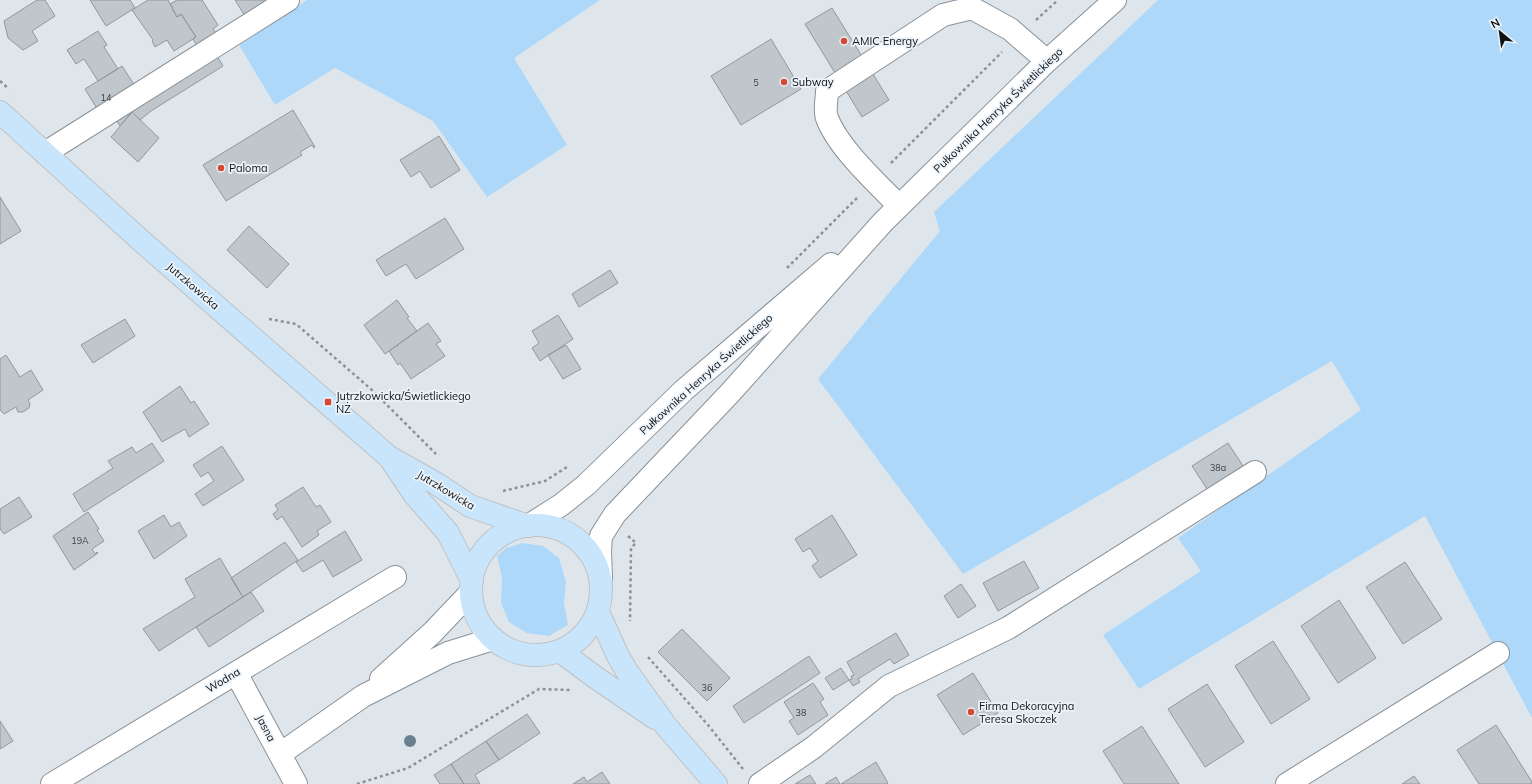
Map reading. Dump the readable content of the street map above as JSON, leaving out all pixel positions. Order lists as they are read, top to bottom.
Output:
{
  "streets": {
    "main road": ["Jutrzkowicka"],
    "street": ["Pułkownika Henryka Świetlickiego", "Wodna", "Jasna"]
  },
  "crossings": [
    ["Pułkownika Henryka Świetlickiego", "Jutrzkowicka"],
    ["Wodna", "Jasna"]
  ],
  "places": {
    "other": [
      "AMIC Energy",
      "Subway",
      "Paloma",
      "Firma Dekoracyjna Teresa Skoczek"
    ],
    "transit": ["Jutrzkowicka/Świetlickiego NŻ"]
  },
  "house_numbers": [
    "5",
    "14",
    "38a",
    "19A",
    "36",
    "38"
  ],
  "north": "top left"
}
